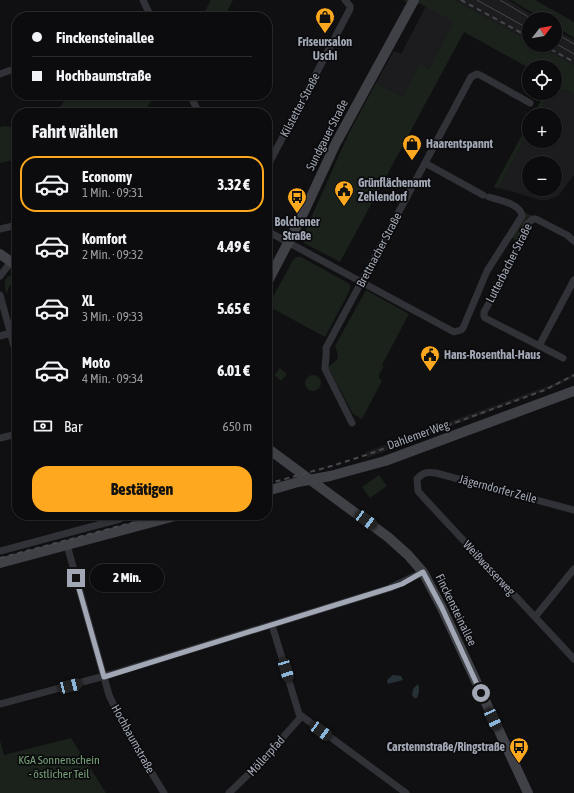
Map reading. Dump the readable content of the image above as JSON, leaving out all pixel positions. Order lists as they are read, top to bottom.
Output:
{
  "streets": {
    "street": [
      "Kilstetter Straße",
      "Sundgauer Straße",
      "Brettnacher Straße",
      "Lutterbacher Straße",
      "Dahlemer Weg",
      "Jägerndorfer Zeile",
      "Weißwasserweg",
      "Finckensteinallee",
      "Hochbaumstraße",
      "Möllerpfad"
    ]
  },
  "crossings": [
    ["Dahlemer Weg", "Finckensteinallee"],
    ["Jägerndorfer Zeile", "Weißwasserweg"]
  ],
  "parks": ["KGA Sonnenschein - östlicher Teil"],
  "places": {
    "shop": ["Friseursalon Uschi", "Haarentspannt"],
    "public building": ["Grünflächenamt Zehlendorf", "Hans-Rosenthal-Haus"],
    "bus stop": ["Bolchener Straße", "Carstennstraße/Ringstraße"]
  },
  "north": "top right",
  "page": {
    "map_buttons": ["+", "−"],
    "banner": ["Finckensteinallee", "Hochbaumstraße"],
    "heading": "Fahrt wählen",
    "list": [
      {
        "name": "Economy",
        "note": "1 Min. · 09:31",
        "value": "3.32 €"
      },
      {
        "name": "Komfort",
        "note": "2 Min. · 09:32",
        "value": "4.49 €"
      },
      {
        "name": "XL",
        "note": "3 Min. · 09:33",
        "value": "5.65 €"
      },
      {
        "name": "Moto",
        "note": "4 Min. · 09:34",
        "value": "6.01 €"
      }
    ],
    "pay": ["Bar", "650 m"],
    "buttons": "Bestätigen",
    "bubble": "2 Min."
  }
}
